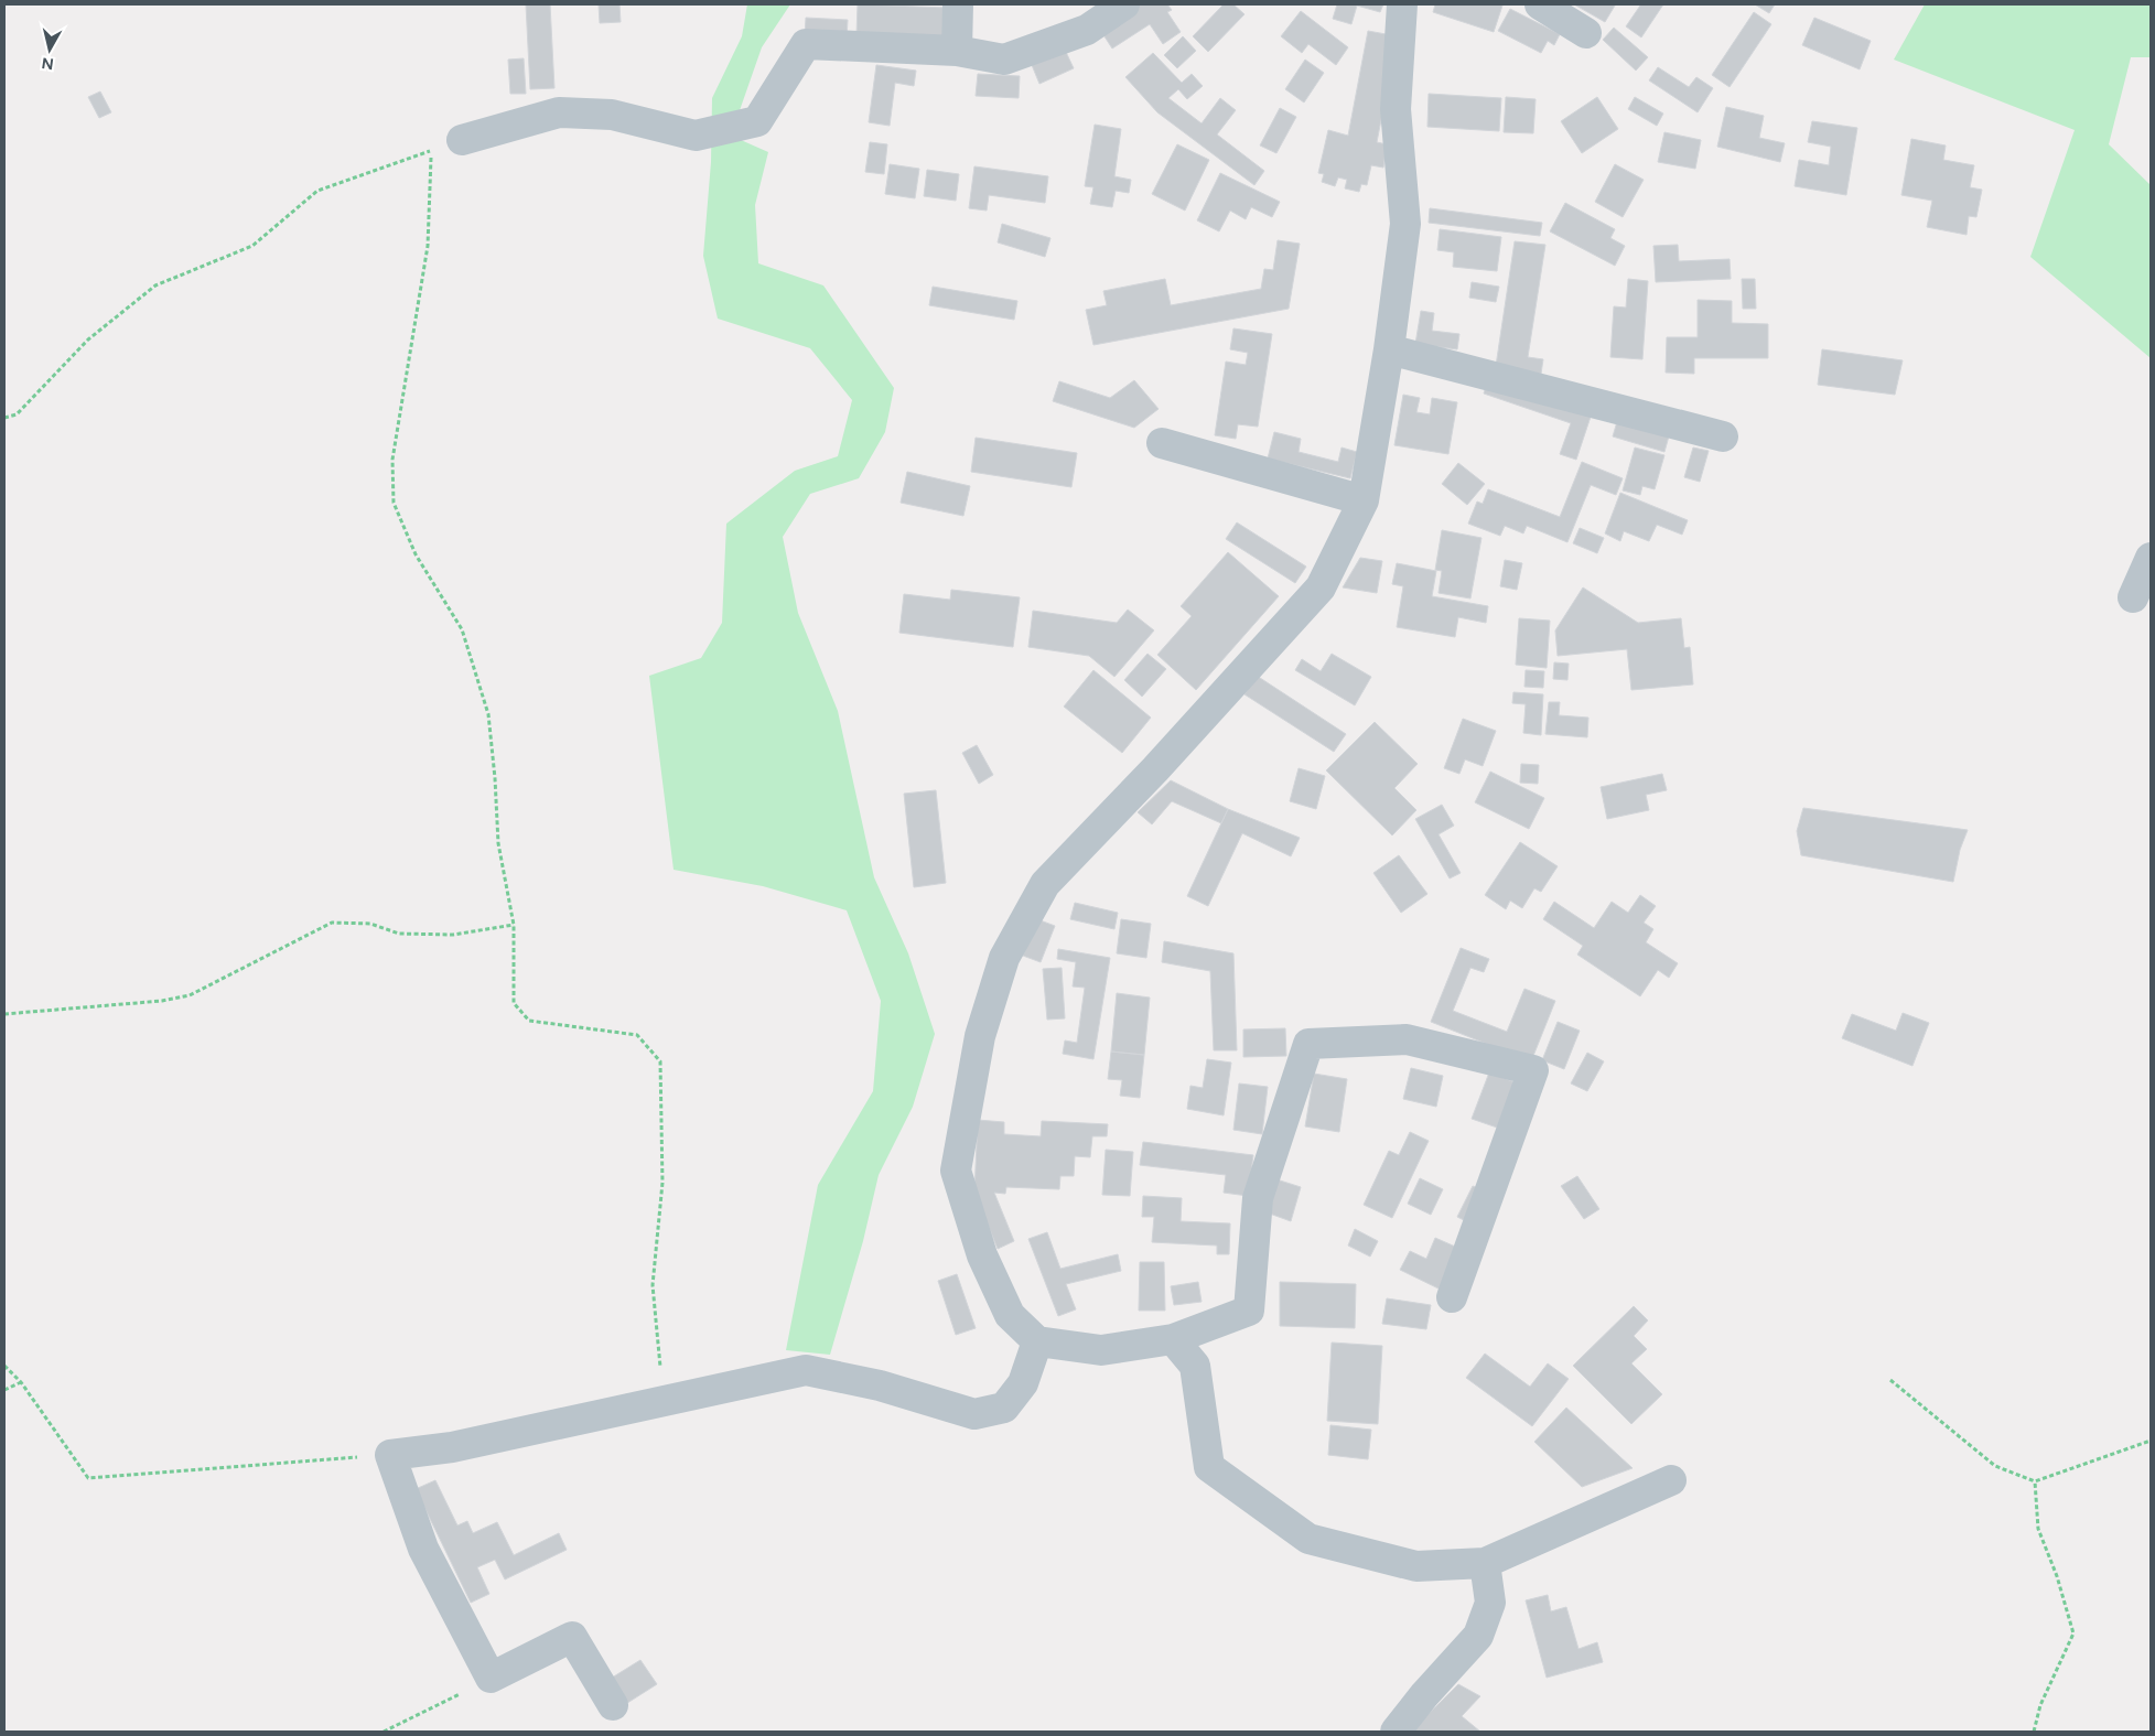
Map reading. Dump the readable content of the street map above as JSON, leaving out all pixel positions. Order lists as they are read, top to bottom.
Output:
{
  "north": "bottom"
}
